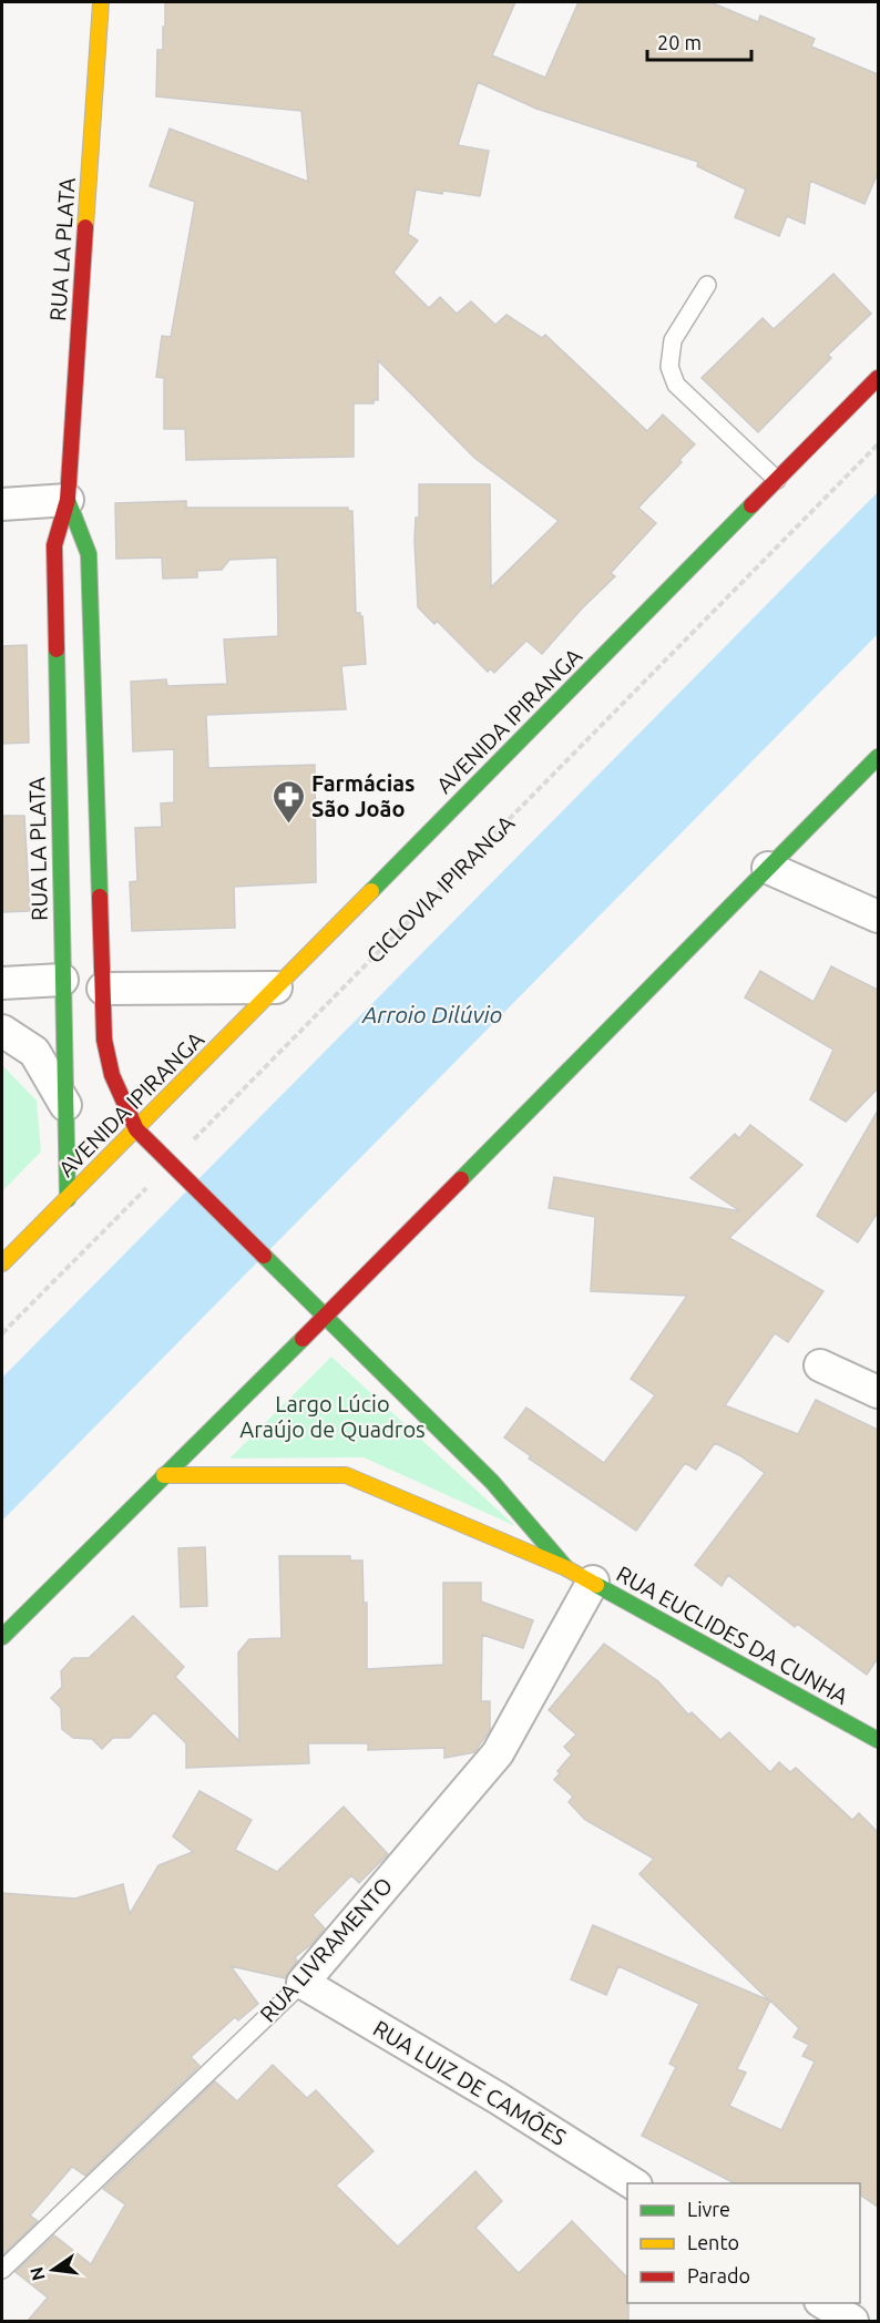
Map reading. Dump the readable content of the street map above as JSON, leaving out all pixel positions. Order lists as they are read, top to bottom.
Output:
{
  "streets": {
    "street": [
      "RUA LA PLATA",
      "AVENIDA IPIRANGA",
      "RUA EUCLIDES DA CUNHA",
      "RUA LIVRAMENTO",
      "RUA LUIZ DE CAMÕES"
    ],
    "path": ["CICLOVIA IPIRANGA"]
  },
  "crossings": [
    ["RUA LA PLATA", "AVENIDA IPIRANGA"],
    ["RUA LA PLATA", "RUA EUCLIDES DA CUNHA"],
    ["AVENIDA IPIRANGA", "RUA EUCLIDES DA CUNHA"],
    ["CICLOVIA IPIRANGA", "RUA EUCLIDES DA CUNHA"],
    ["RUA EUCLIDES DA CUNHA", "RUA LIVRAMENTO"],
    ["RUA LIVRAMENTO", "RUA LUIZ DE CAMÕES"]
  ],
  "water": ["Arroio Dilúvio"],
  "parks": ["Largo Lúcio Araújo de Quadros"],
  "places": {
    "pharmacy": ["Farmácias São João"]
  },
  "legend": ["Livre", "Lento", "Parado"],
  "scale_bar": "20 m",
  "north": "left"
}
